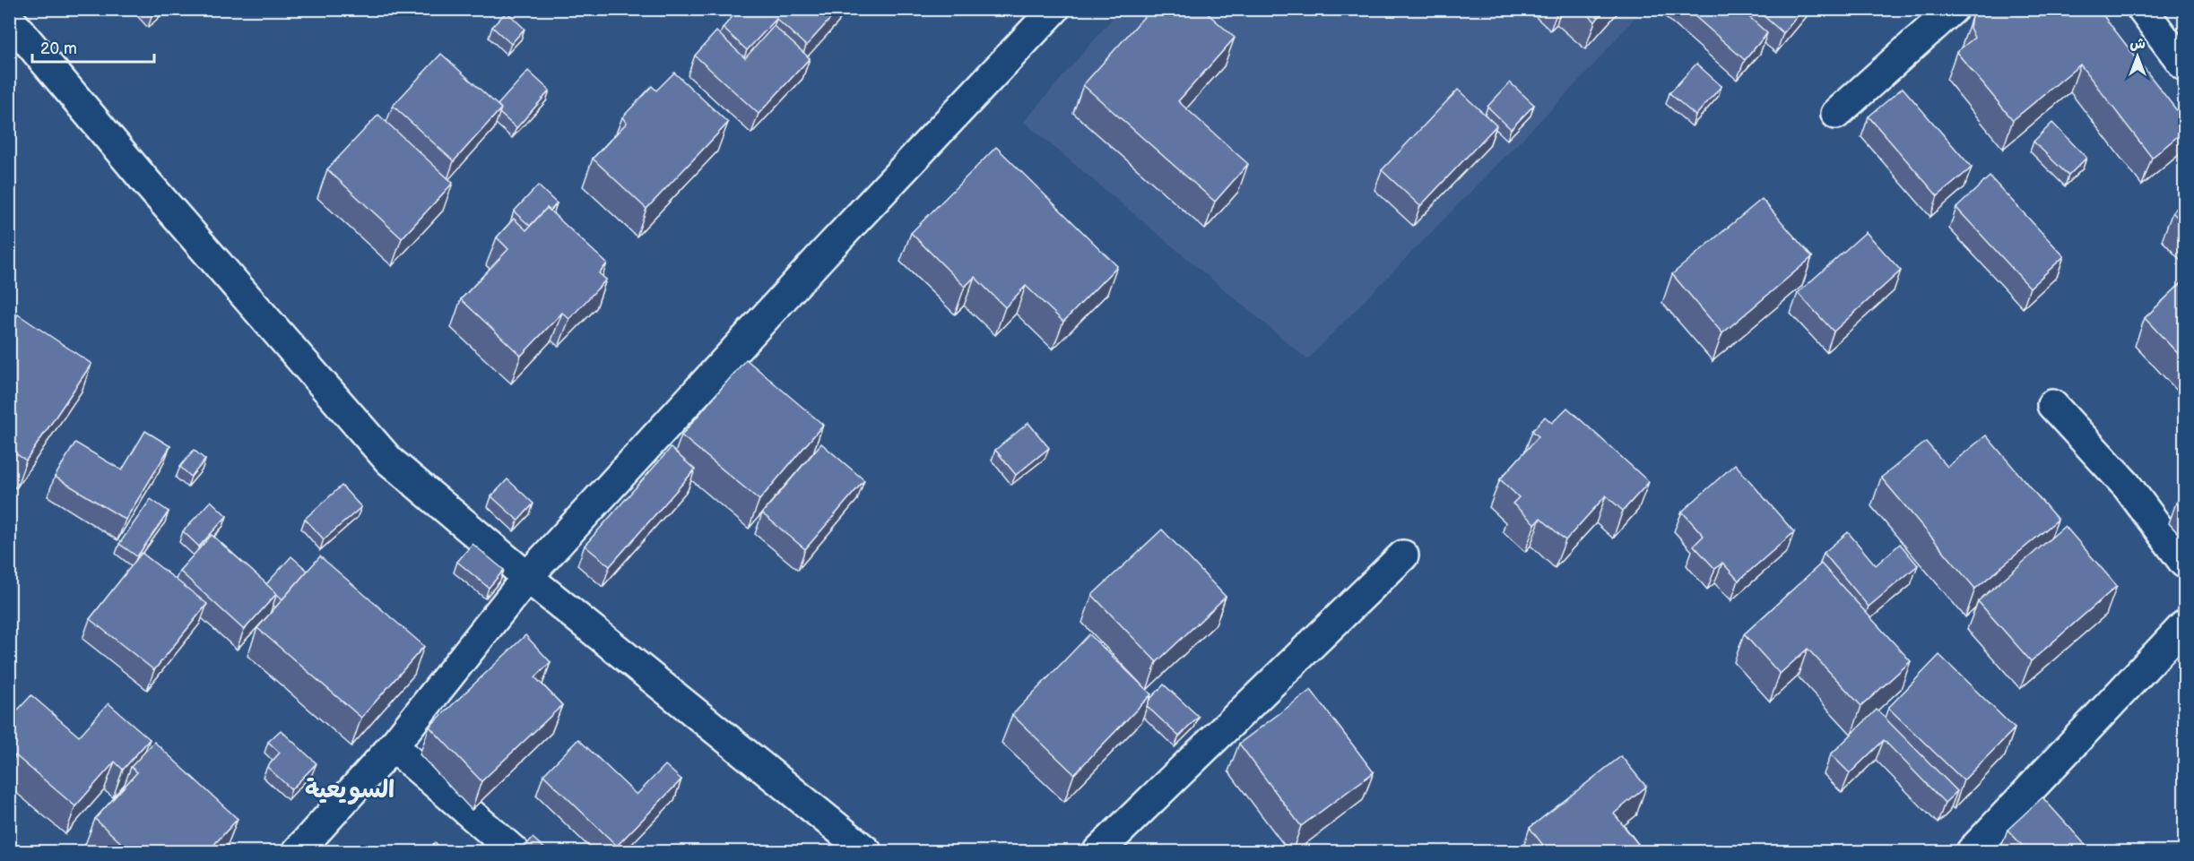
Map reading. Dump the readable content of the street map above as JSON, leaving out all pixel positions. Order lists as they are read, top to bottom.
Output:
{
  "districts": ["السويعية"],
  "scale_bar": "20 m",
  "north": "top"
}
